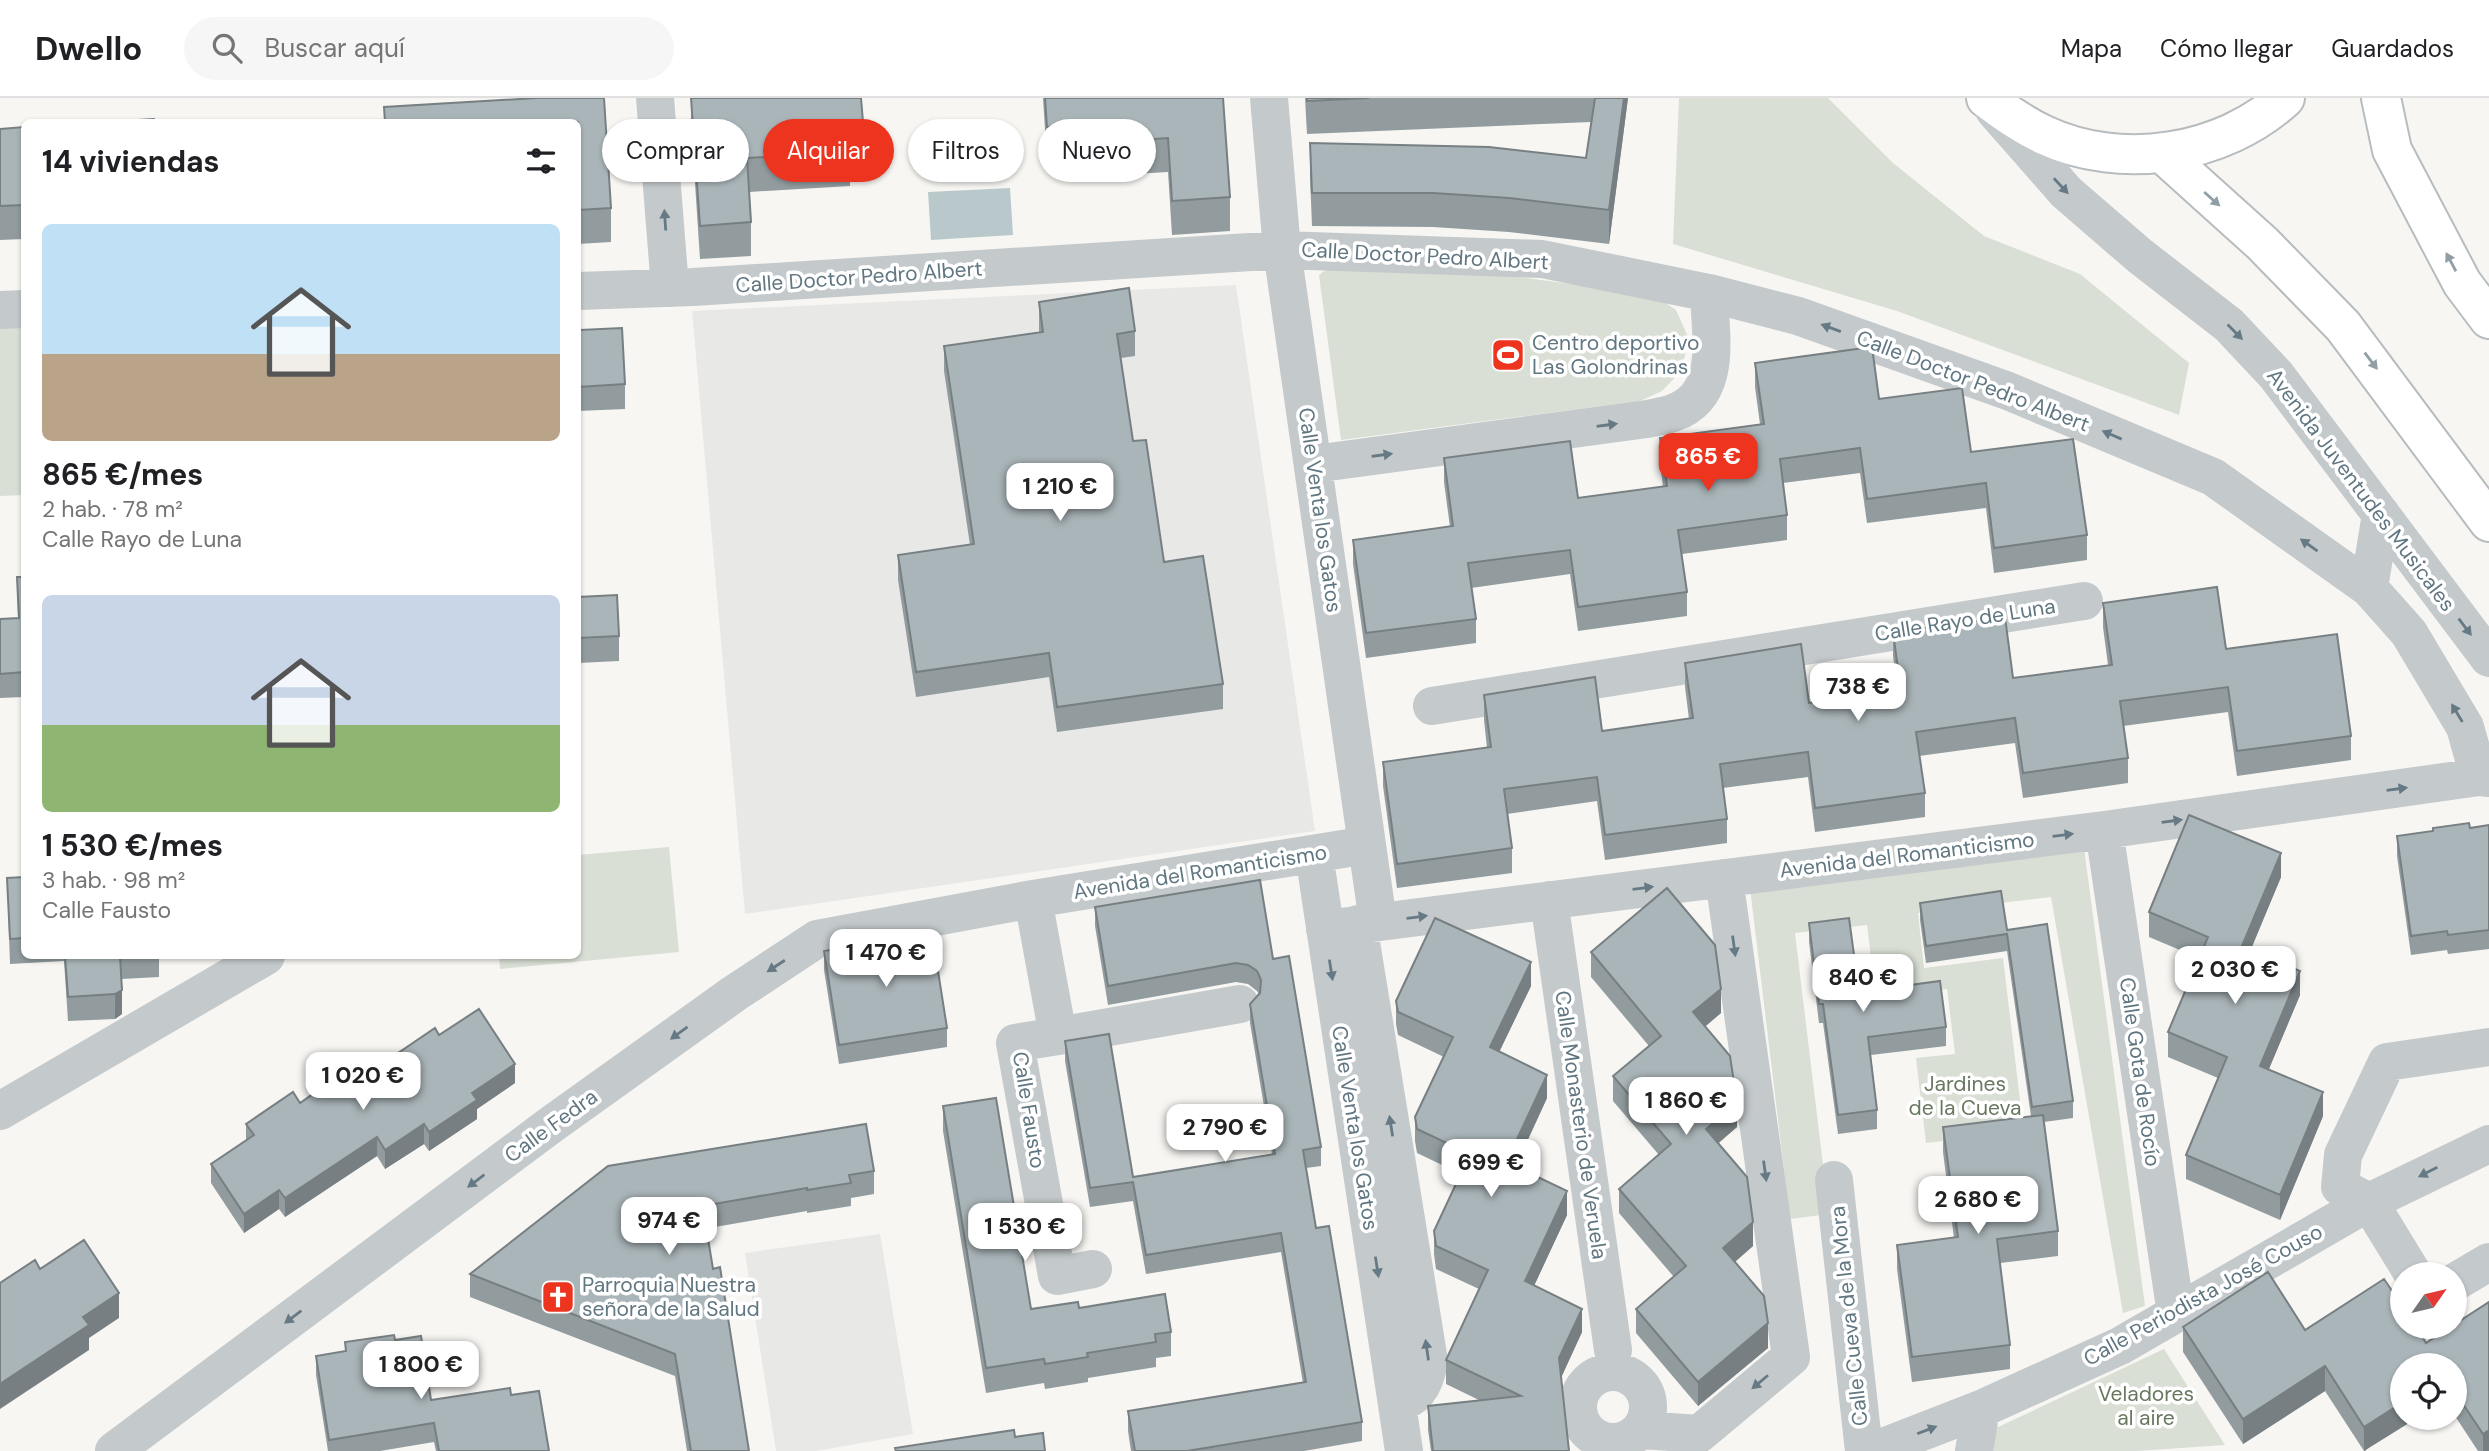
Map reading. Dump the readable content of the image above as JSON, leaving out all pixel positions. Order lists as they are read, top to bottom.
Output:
{
  "streets": {
    "street": [
      "Calle Doctor Pedro Albert",
      "Avenida Juventudes Musicales",
      "Calle Venta los Gatos",
      "Calle Rayo de Luna",
      "Avenida del Romanticismo",
      "Calle Gota de Rocío",
      "Calle Fausto",
      "Calle Monasterio de Veruela",
      "Calle Fedra",
      "Calle Periodista José Couso",
      "Calle Cueva de la Mora"
    ]
  },
  "crossings": [
    ["Calle Doctor Pedro Albert", "Calle Venta los Gatos"],
    ["Calle Doctor Pedro Albert", "Avenida del Romanticismo"],
    ["Calle Venta los Gatos", "Avenida del Romanticismo"],
    ["Avenida del Romanticismo", "Calle Gota de Rocío"],
    ["Avenida del Romanticismo", "Calle Fausto"],
    ["Avenida del Romanticismo", "Calle Monasterio de Veruela"],
    ["Avenida del Romanticismo", "Calle Fedra"],
    ["Calle Gota de Rocío", "Calle Periodista José Couso"],
    ["Calle Fausto", "Calle Fedra"]
  ],
  "one_way": [
    "Calle Doctor Pedro Albert",
    "Avenida Juventudes Musicales",
    "Avenida del Romanticismo",
    "Calle Fedra"
  ],
  "parks": ["Jardines de la Cueva", "Veladores al aire"],
  "places": {
    "sports": ["Centro deportivo Las Golondrinas"],
    "church": ["Parroquia Nuestra señora de la Salud"]
  },
  "north": "top right",
  "page": {
    "header": "Dwello",
    "search": "Buscar aquí",
    "nav": ["Mapa", "Cómo llegar", "Guardados"],
    "chip": [
      "Comprar",
      "Alquilar",
      "Filtros",
      "Nuevo"
    ],
    "heading": "14 viviendas",
    "list": [
      {
        "name": "865 €/mes",
        "note": "2 hab. · 78 m² · Calle Rayo de Luna"
      },
      {
        "name": "1 530 €/mes",
        "note": "3 hab. · 98 m² · Calle Fausto"
      }
    ],
    "price": [
      "865 €",
      "1 210 €",
      "738 €",
      "1 470 €",
      "2 030 €",
      "840 €",
      "1 020 €",
      "1 860 €",
      "2 790 €",
      "699 €",
      "2 680 €",
      "974 €",
      "1 530 €",
      "1 800 €"
    ]
  }
}
